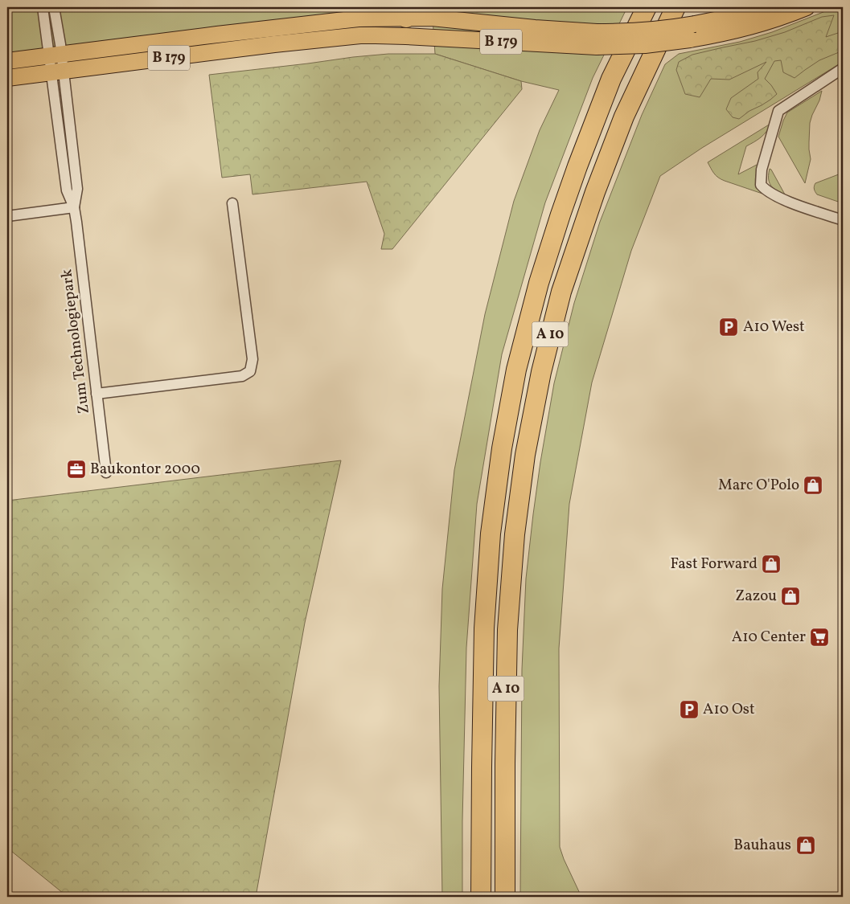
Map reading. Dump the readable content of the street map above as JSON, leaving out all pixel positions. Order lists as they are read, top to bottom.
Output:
{
  "streets": {
    "highway": ["A 10"],
    "main road": ["B 179"],
    "street": ["Zum Technologiepark"]
  },
  "crossings": [
    ["B 179", "Zum Technologiepark"]
  ],
  "places": {
    "parking": ["A10 West", "A10 Ost"],
    "office": ["Baukontor 2000"],
    "shop": [
      "Marc O'Polo",
      "Fast Forward",
      "Zazou",
      "Bauhaus"
    ],
    "supermarket": ["A10 Center"]
  }
}
